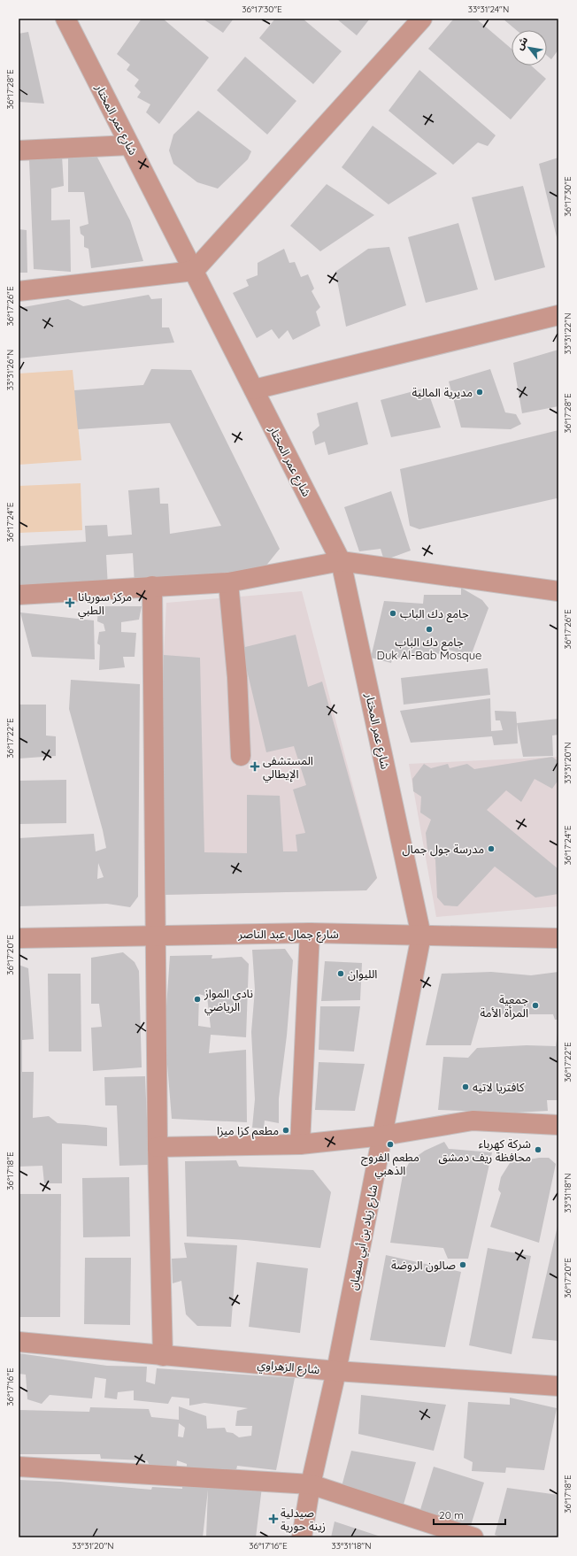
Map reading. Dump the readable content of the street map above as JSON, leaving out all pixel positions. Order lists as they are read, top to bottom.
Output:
{
  "streets": {
    "street": [
      "شارع عمر المختار",
      "شارع جمال عبد الناصر",
      "شارع زياد بن أبي سفيان",
      "شارع الزهراوي"
    ]
  },
  "crossings": [
    ["شارع عمر المختار", "شارع جمال عبد الناصر"],
    ["شارع عمر المختار", "شارع زياد بن أبي سفيان"],
    ["شارع جمال عبد الناصر", "شارع زياد بن أبي سفيان"],
    ["شارع زياد بن أبي سفيان", "شارع الزهراوي"]
  ],
  "places": {
    "other": [
      "مديرية المالية",
      "جامع دك الباب",
      "جامع دك الباب Duk Al-Bab Mosque",
      "مدرسة جول جمال",
      "الليوان",
      "نادي المواز الرياضي",
      "جمعية المرأة الأمة",
      "كافتريا لاتيه",
      "مطعم كزا ميزا",
      "مطعم الفروج الذهبي",
      "شركة كهرباء محافظة ريف دمشق",
      "صالون الروضة"
    ],
    "health": ["مركز سوريانا الطبي", "المستشفى الإيطالي", "صيدلية زينة حورية"]
  },
  "scale_bar": "20 m",
  "north": "top left",
  "coordinates": [
    "36°17'30\"E",
    "33°31'24\"N",
    "36°17'28\"E",
    "36°17'26\"E",
    "33°31'22\"N",
    "33°31'26\"N",
    "36°17'24\"E",
    "36°17'22\"E",
    "33°31'20\"N",
    "36°17'20\"E",
    "36°17'18\"E",
    "33°31'18\"N",
    "36°17'16\"E"
  ]
}
